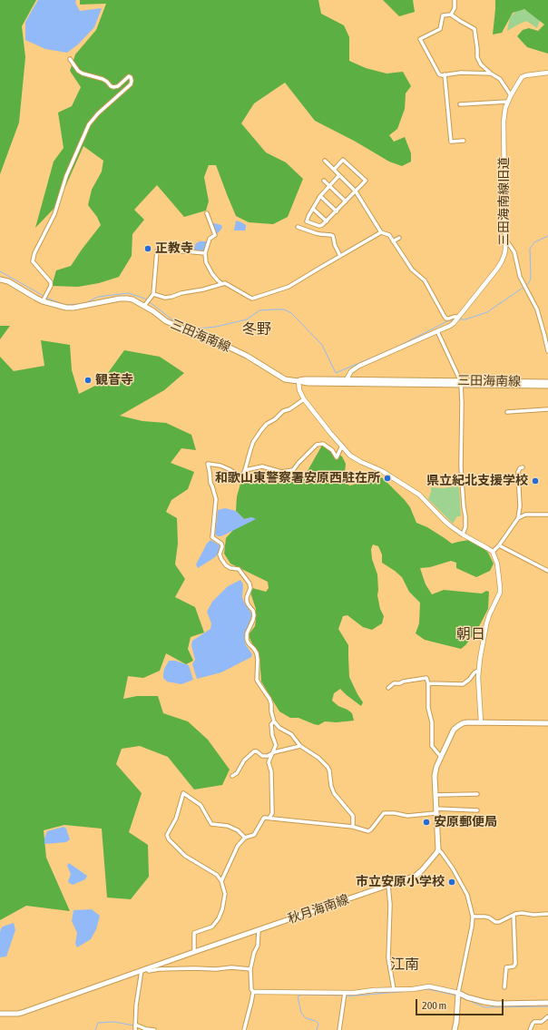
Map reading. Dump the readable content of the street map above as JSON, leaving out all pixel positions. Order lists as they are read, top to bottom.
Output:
{
  "streets": {
    "main road": ["三田海南線", "秋月海南線"],
    "street": ["三田海南線旧道"]
  },
  "crossings": [
    ["三田海南線旧道", "三田海南線"]
  ],
  "districts": ["冬野", "朝日", "江南"],
  "places": [
    "正教寺",
    "観音寺",
    "和歌山東警察署安原西駐在所",
    "県立紀北支援学校",
    "安原郵便局",
    "市立安原小学校"
  ],
  "scale_bar": "200 m"
}
